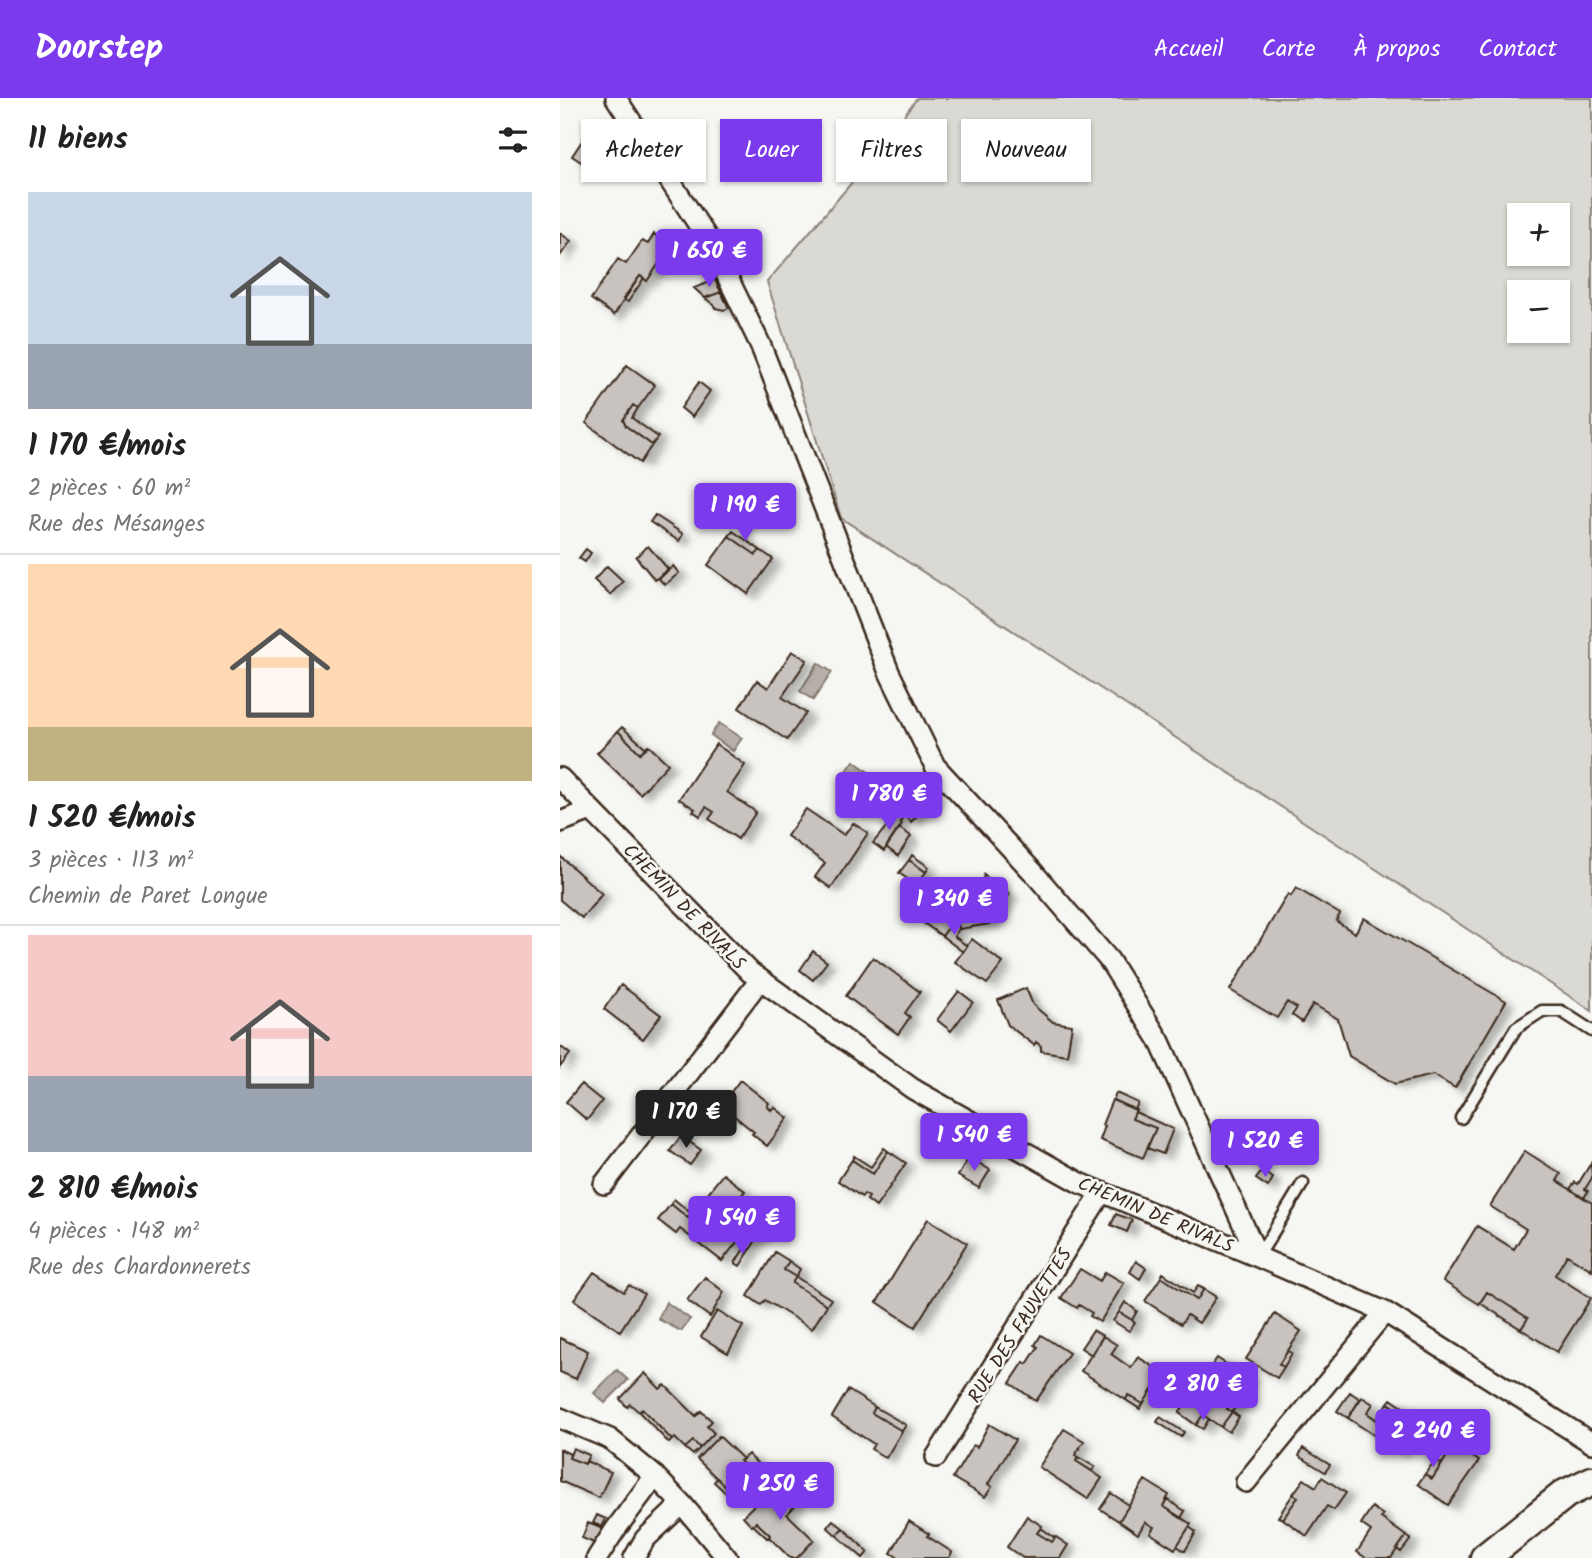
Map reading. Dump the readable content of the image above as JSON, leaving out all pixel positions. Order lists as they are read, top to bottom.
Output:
{
  "streets": {
    "street": ["CHEMIN DE RIVALS", "RUE DES FAUVETTES"]
  },
  "crossings": [
    ["CHEMIN DE RIVALS", "RUE DES FAUVETTES"]
  ],
  "page": {
    "header": "Doorstep",
    "nav": [
      "Accueil",
      "Carte",
      "À propos",
      "Contact"
    ],
    "heading": "11 biens",
    "chip": [
      "Acheter",
      "Louer",
      "Filtres",
      "Nouveau"
    ],
    "list": [
      {
        "name": "1 170 €/mois",
        "note": "2 pièces · 60 m² · Rue des Mésanges"
      },
      {
        "name": "1 520 €/mois",
        "note": "3 pièces · 113 m² · Chemin de Paret Longue"
      },
      {
        "name": "2 810 €/mois",
        "note": "4 pièces · 148 m² · Rue des Chardonnerets"
      }
    ],
    "map_buttons": ["+", "−"],
    "price": [
      "1 650 €",
      "1 190 €",
      "1 780 €",
      "1 340 €",
      "1 170 €",
      "1 540 €",
      "1 520 €",
      "1 540 €",
      "2 810 €",
      "2 240 €",
      "1 250 €"
    ]
  }
}
